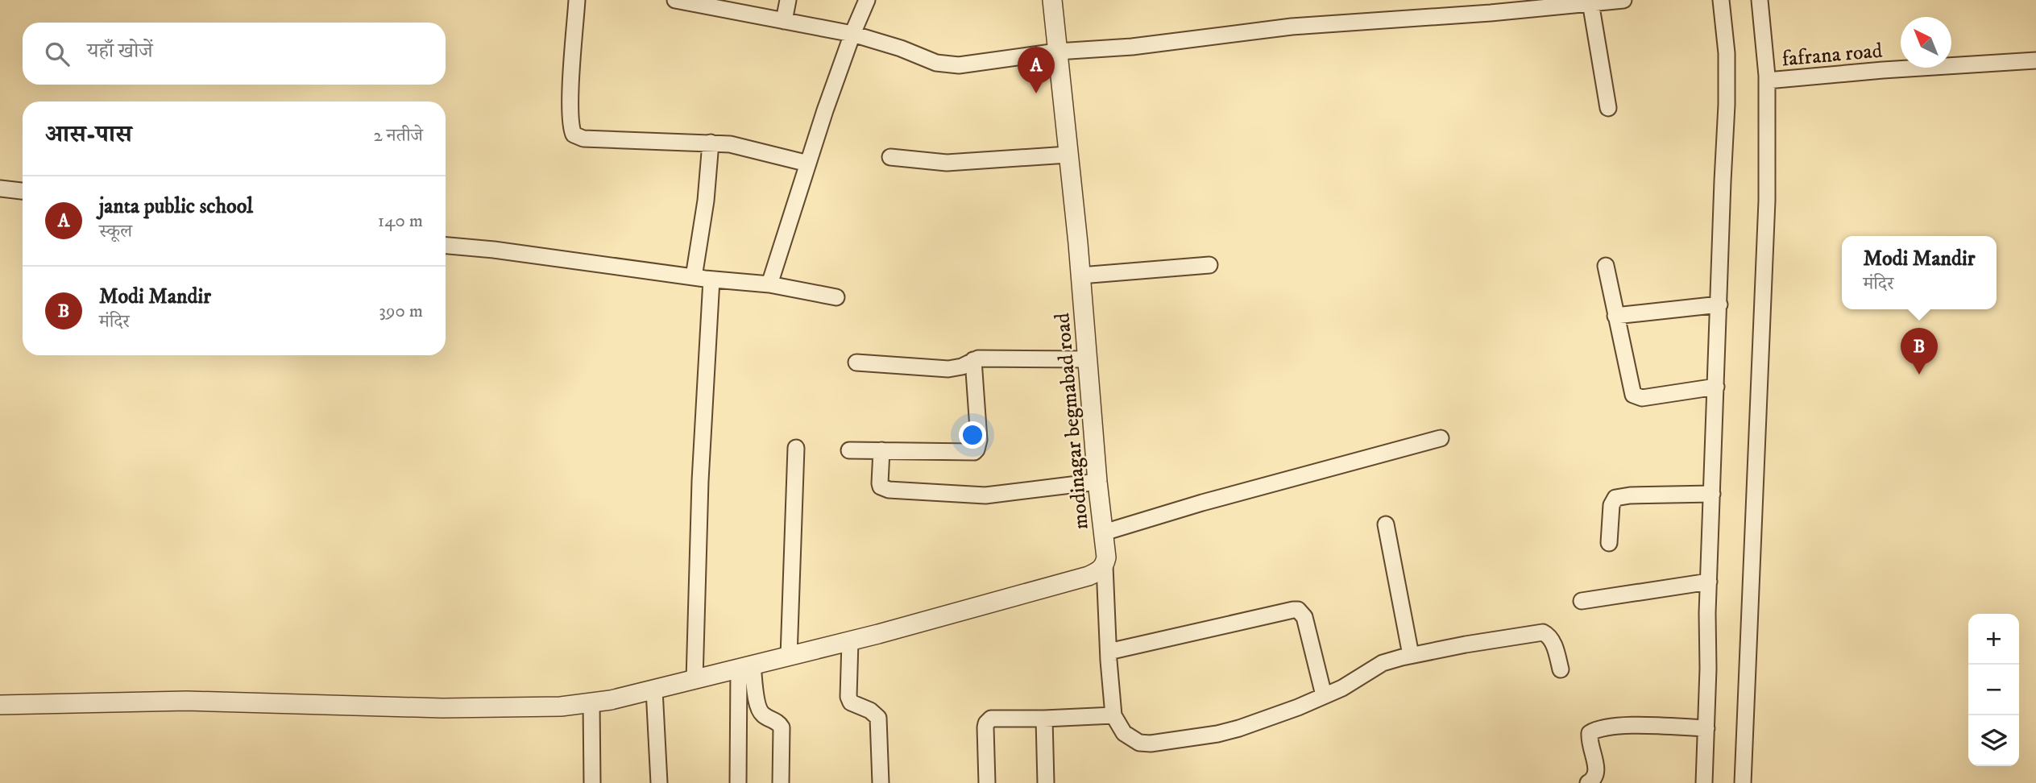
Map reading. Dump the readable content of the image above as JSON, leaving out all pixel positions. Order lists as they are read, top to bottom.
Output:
{
  "streets": {
    "street": ["fafrana road", "modinagar begmabad road"]
  },
  "north": "top left",
  "page": {
    "search": "यहाँ खोजें",
    "pins": ["A", "B"],
    "heading": ["आस-पास", "2 नतीजे"],
    "list": [
      {
        "mark": "A",
        "name": "janta public school",
        "note": "स्कूल",
        "value": "140 m"
      },
      {
        "mark": "B",
        "name": "Modi Mandir",
        "note": "मंदिर",
        "value": "390 m"
      }
    ],
    "popup": ["Modi Mandir", "मंदिर"],
    "map_buttons": ["+", "−"]
  }
}
